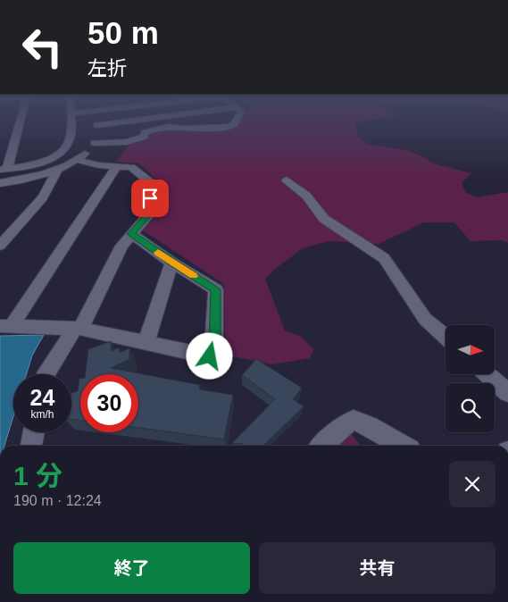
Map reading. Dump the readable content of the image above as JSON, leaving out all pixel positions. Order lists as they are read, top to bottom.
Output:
{
  "north": "right",
  "page": {
    "turn": ["50 m", "左折"],
    "speed": "24 km/h",
    "limit": "30",
    "heading": ["1 分", "190 m · 12:24"],
    "buttons": ["終了", "共有"]
  }
}
